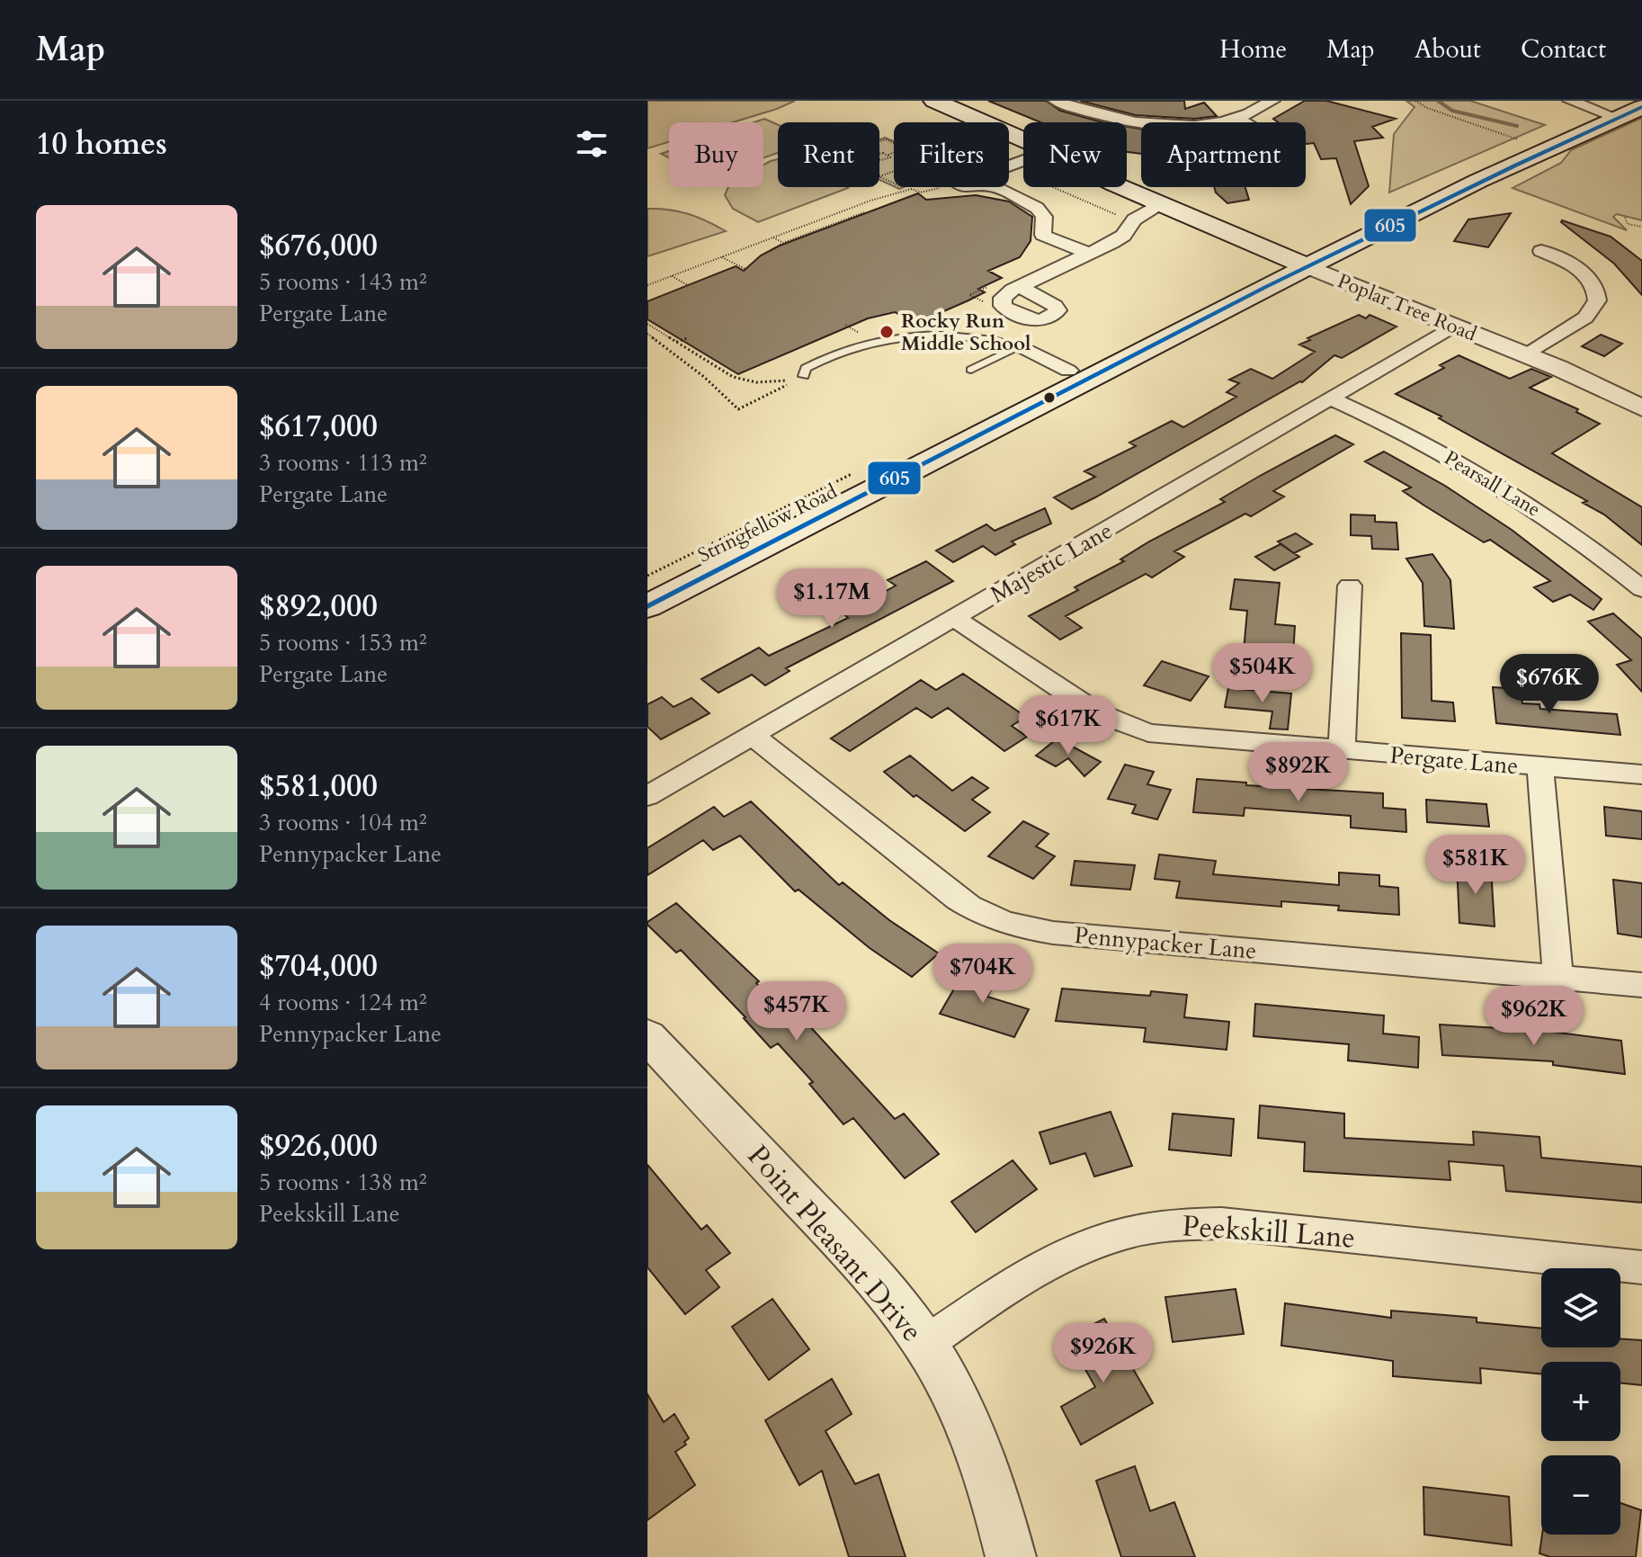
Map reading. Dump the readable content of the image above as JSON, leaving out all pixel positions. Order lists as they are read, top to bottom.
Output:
{
  "streets": {
    "main road": ["Poplar Tree Road", "Stringfellow Road"],
    "street": [
      "Pearsall Lane",
      "Majestic Lane",
      "Pergate Lane",
      "Pennypacker Lane",
      "Peekskill Lane",
      "Point Pleasant Drive"
    ]
  },
  "crossings": [
    ["Poplar Tree Road", "Stringfellow Road"],
    ["Poplar Tree Road", "Majestic Lane"],
    ["Pearsall Lane", "Majestic Lane"],
    ["Majestic Lane", "Pergate Lane"],
    ["Majestic Lane", "Pennypacker Lane"],
    ["Peekskill Lane", "Point Pleasant Drive"]
  ],
  "places": ["Rocky Run Middle School"],
  "lines": ["transit line 605"],
  "page": {
    "header": "Map",
    "nav": [
      "Home",
      "Map",
      "About",
      "Contact"
    ],
    "heading": "10 homes",
    "chip": [
      "Buy",
      "Rent",
      "Filters",
      "New",
      "Apartment"
    ],
    "list": [
      {
        "name": "$676,000",
        "note": "5 rooms · 143 m² · Pergate Lane"
      },
      {
        "name": "$617,000",
        "note": "3 rooms · 113 m² · Pergate Lane"
      },
      {
        "name": "$892,000",
        "note": "5 rooms · 153 m² · Pergate Lane"
      },
      {
        "name": "$581,000",
        "note": "3 rooms · 104 m² · Pennypacker Lane"
      },
      {
        "name": "$704,000",
        "note": "4 rooms · 124 m² · Pennypacker Lane"
      },
      {
        "name": "$926,000",
        "note": "5 rooms · 138 m² · Peekskill Lane"
      }
    ],
    "price": [
      "$1.17M",
      "$504K",
      "$676K",
      "$617K",
      "$892K",
      "$581K",
      "$704K",
      "$457K",
      "$962K",
      "$926K"
    ],
    "map_buttons": ["+", "−"]
  }
}
